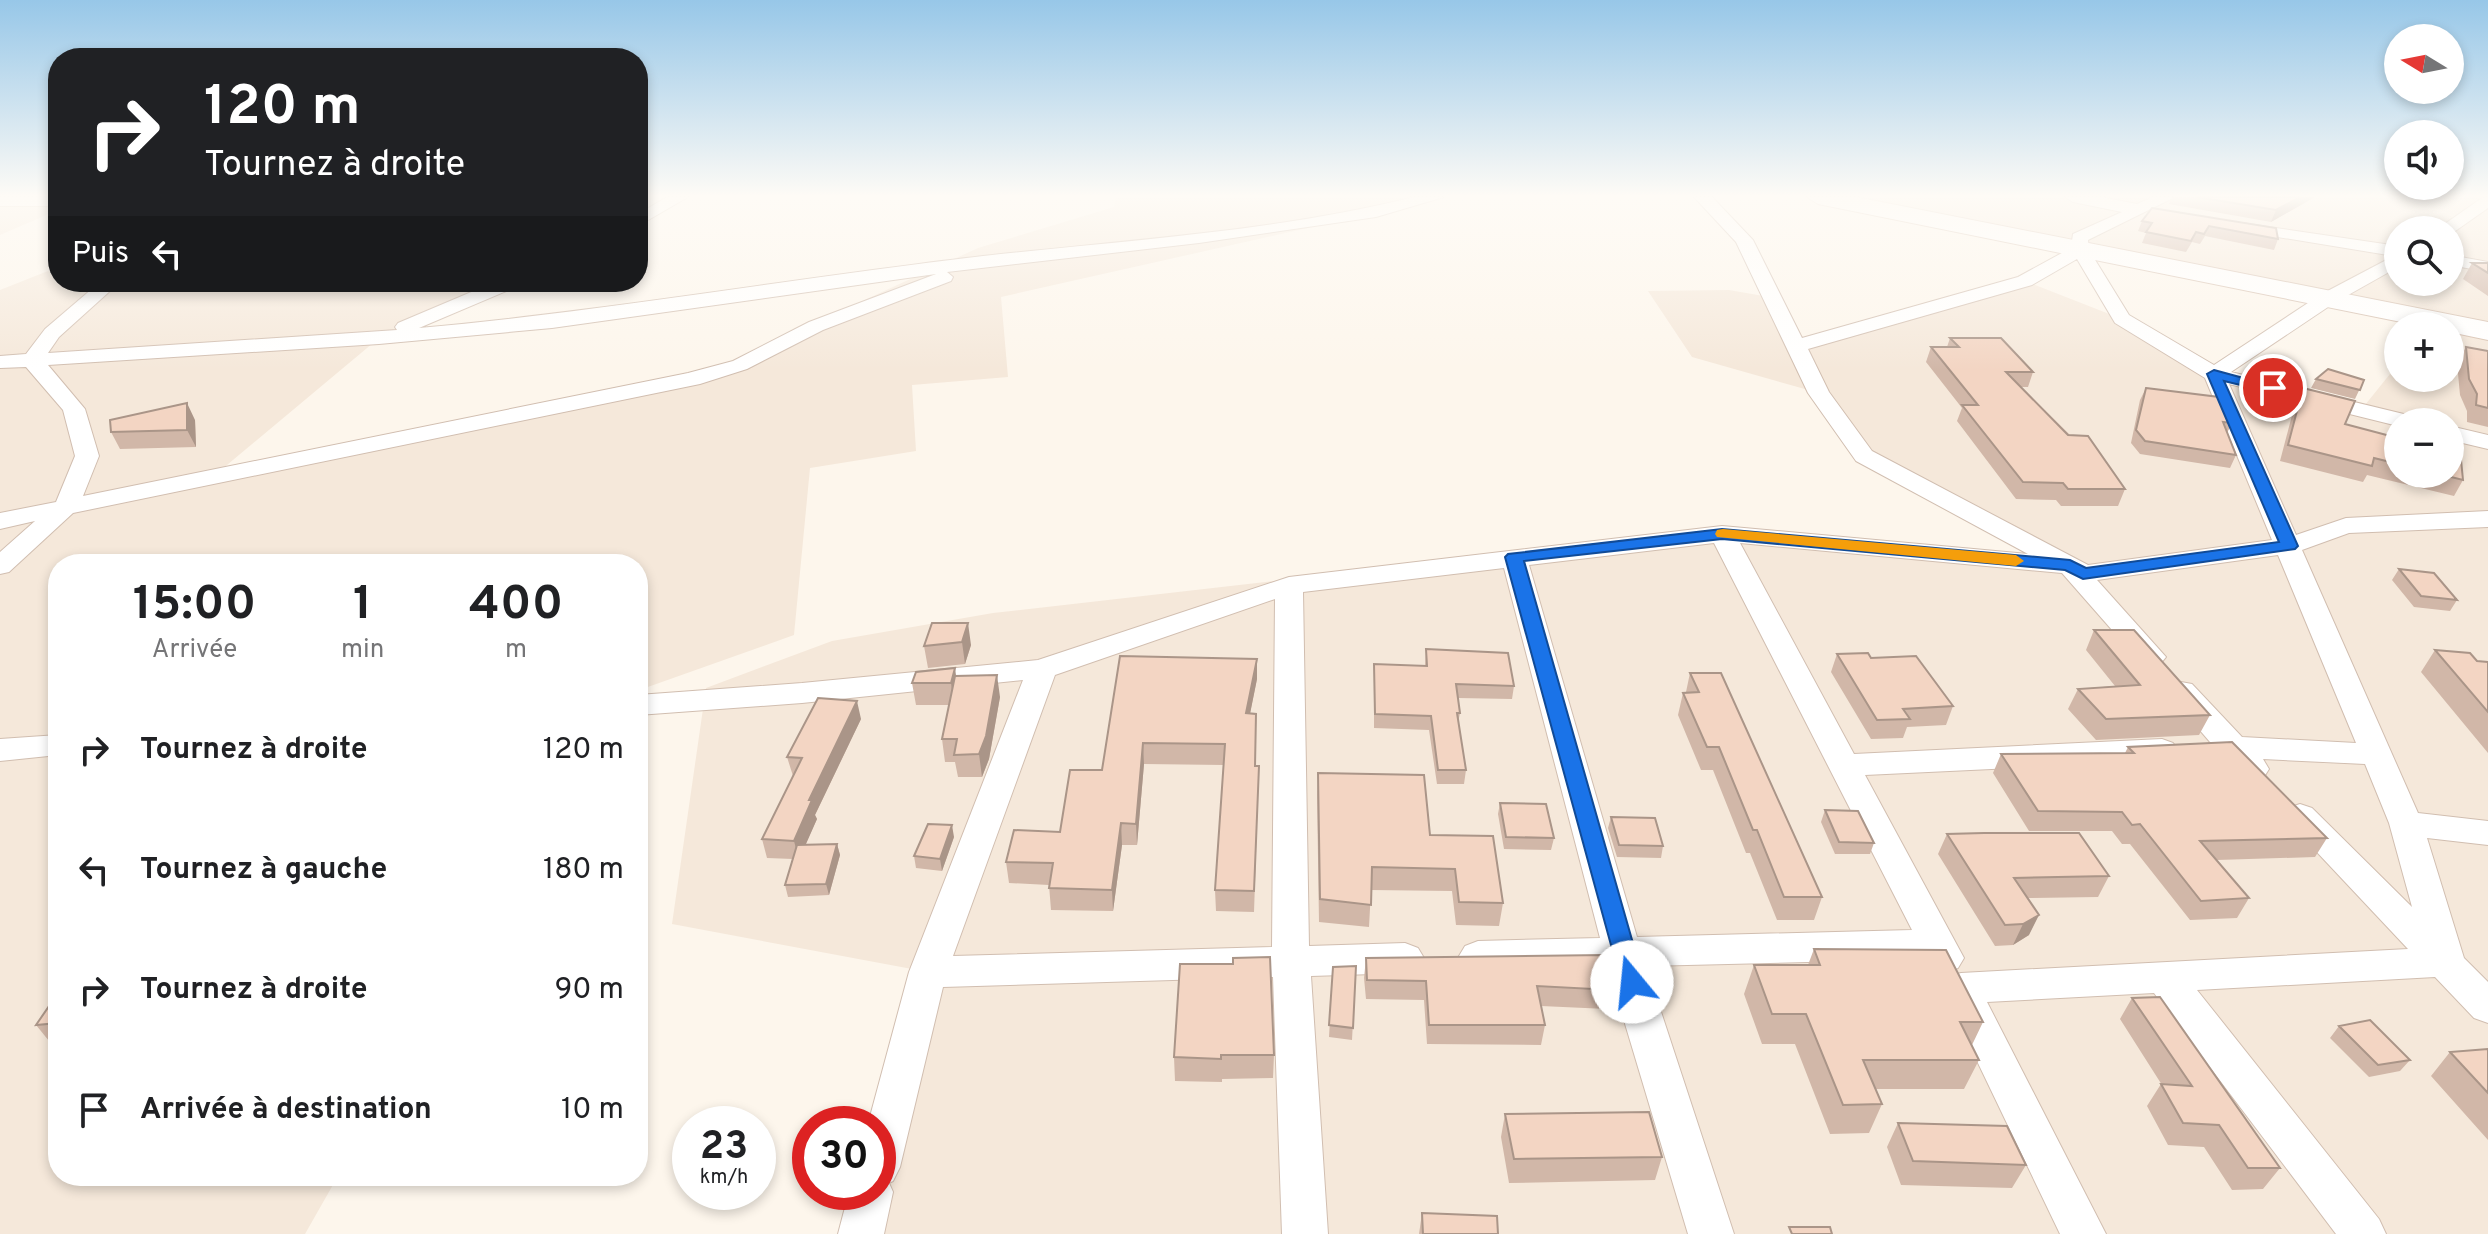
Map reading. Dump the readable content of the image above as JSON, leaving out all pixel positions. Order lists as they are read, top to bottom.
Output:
{
  "north": "left",
  "page": {
    "map_buttons": ["+", "−"],
    "turn": ["120 m", "Tournez à droite"],
    "then": "Puis",
    "eta": [
      "15:00",
      "Arrivée",
      "1",
      "min",
      "400",
      "m"
    ],
    "list": [
      {
        "name": "Tournez à droite",
        "value": "120 m"
      },
      {
        "name": "Tournez à gauche",
        "value": "180 m"
      },
      {
        "name": "Tournez à droite",
        "value": "90 m"
      },
      {
        "name": "Arrivée à destination",
        "value": "10 m"
      }
    ],
    "speed": "23 km/h",
    "limit": "30"
  }
}
